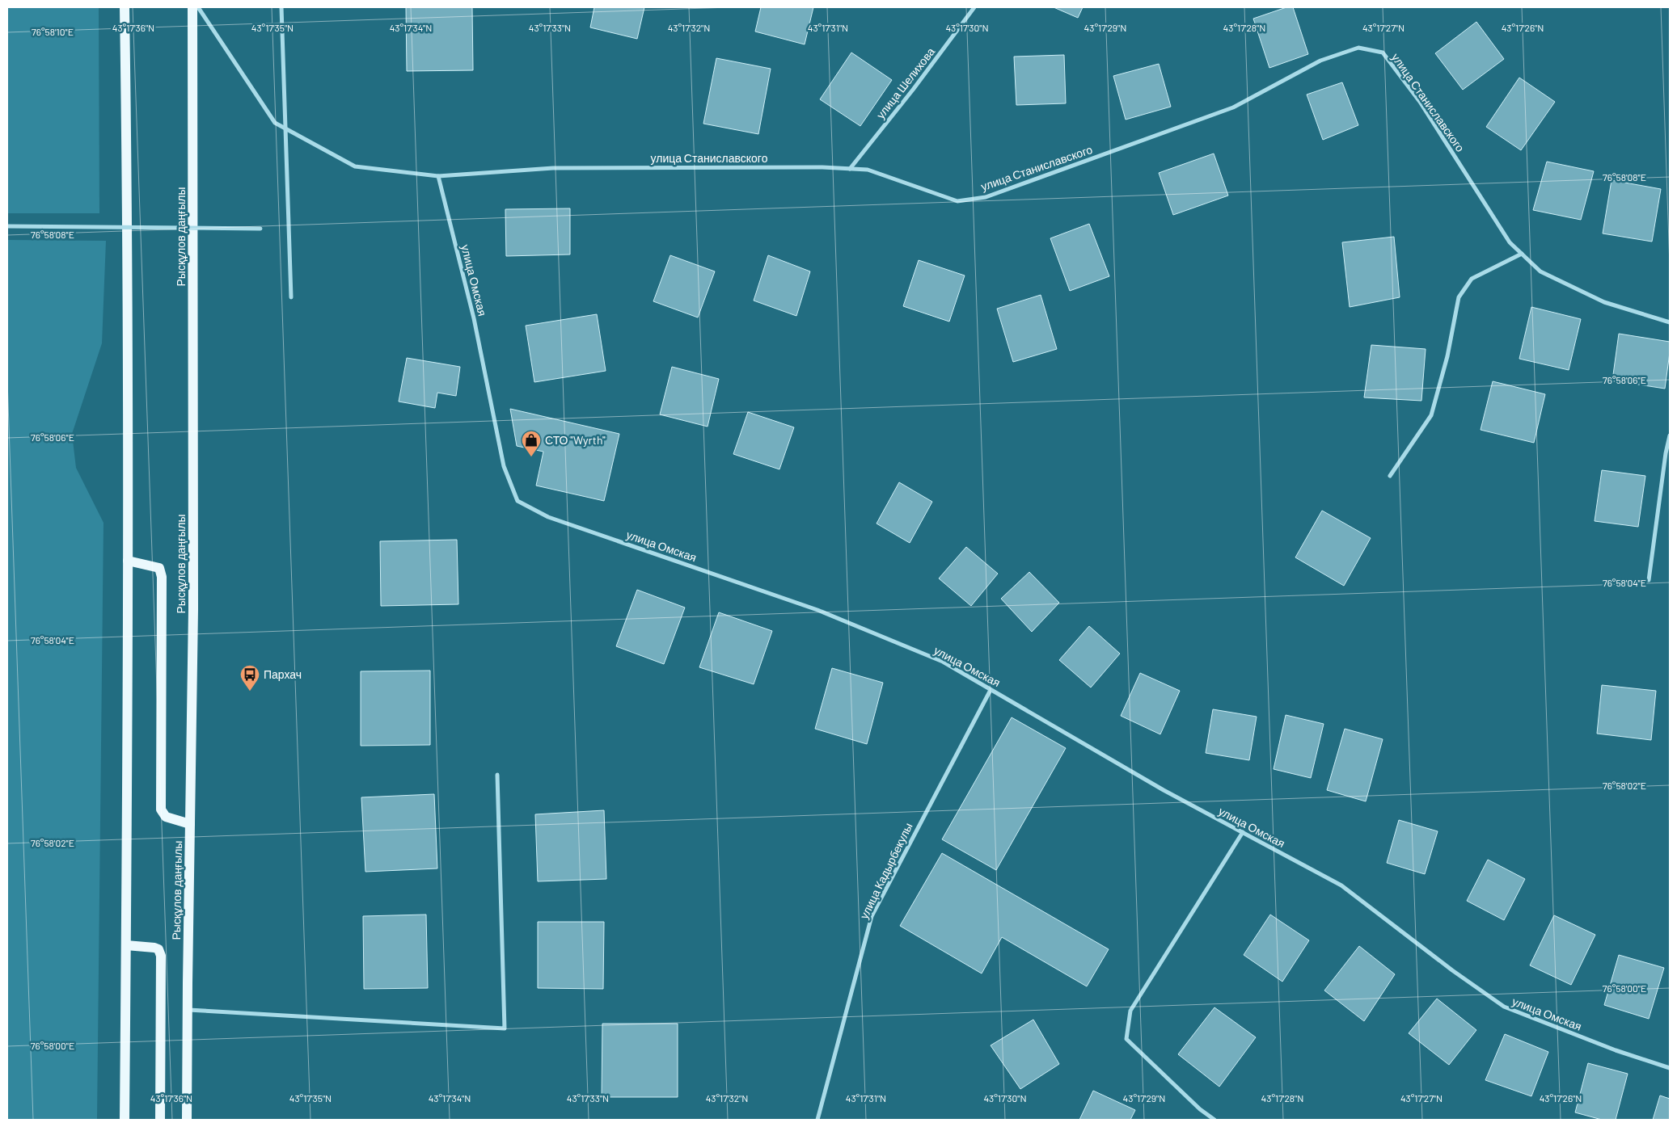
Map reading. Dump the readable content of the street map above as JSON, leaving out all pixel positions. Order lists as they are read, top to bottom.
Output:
{
  "streets": {
    "main road": ["Рысқұлов даңғылы"],
    "street": [
      "улица Шелихова",
      "улица Станиславского",
      "улица Омская",
      "улица Кадырбекулы"
    ]
  },
  "crossings": [
    ["улица Шелихова", "улица Станиславского"],
    ["улица Станиславского", "улица Омская"],
    ["улица Омская", "улица Кадырбекулы"]
  ],
  "places": {
    "shop": ["СТО \"Wyrth\""],
    "bus stop": ["Пархач"]
  },
  "coordinates": [
    "43°17'36\"N",
    "43°17'35\"N",
    "43°17'34\"N",
    "43°17'33\"N",
    "43°17'32\"N",
    "43°17'31\"N",
    "43°17'30\"N",
    "43°17'29\"N",
    "43°17'28\"N",
    "43°17'27\"N",
    "43°17'26\"N",
    "76°58'10\"E",
    "76°58'08\"E",
    "76°58'06\"E",
    "76°58'04\"E",
    "76°58'02\"E",
    "76°58'00\"E"
  ]
}
